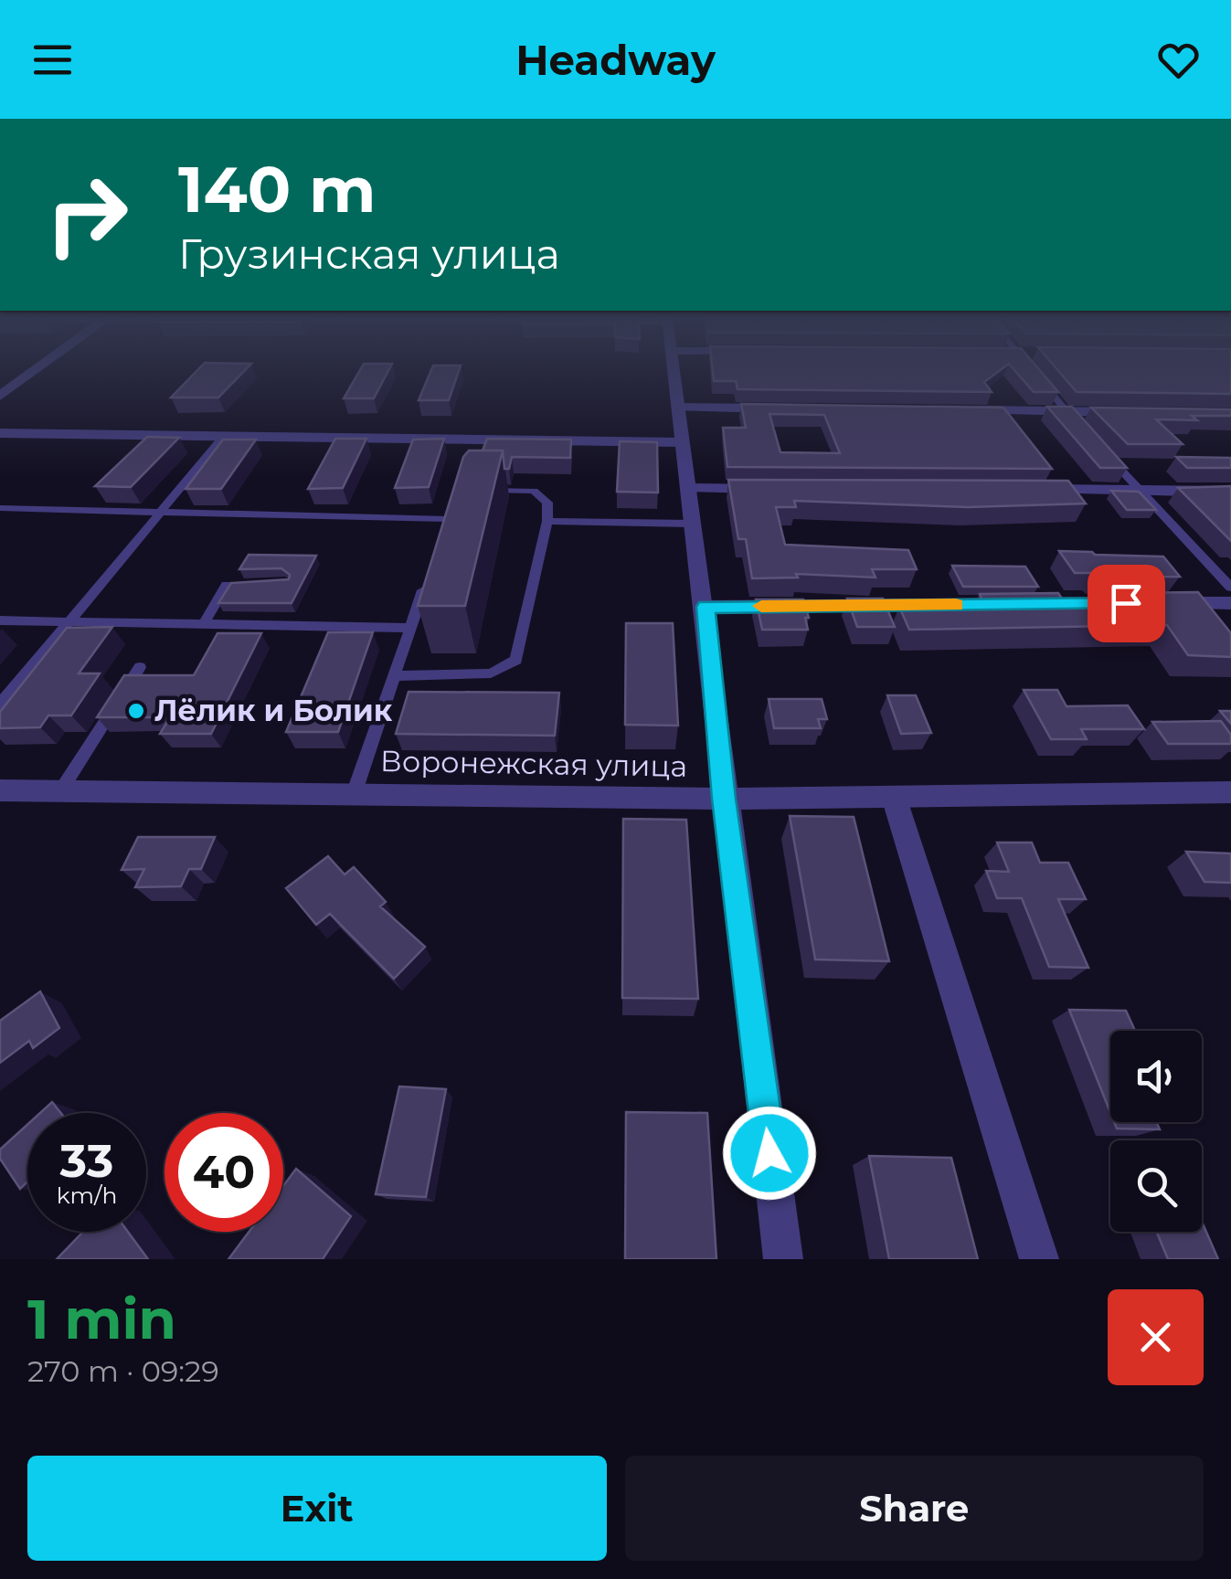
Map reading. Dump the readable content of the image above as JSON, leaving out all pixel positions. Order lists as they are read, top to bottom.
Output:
{
  "streets": {
    "street": ["Воронежская улица"]
  },
  "places": ["Лёлик и Болик"],
  "page": {
    "header": "Headway",
    "turn": ["140 m", "Грузинская улица"],
    "speed": "33 km/h",
    "limit": "40",
    "heading": ["1 min", "270 m · 09:29"],
    "buttons": ["Exit", "Share"]
  }
}
